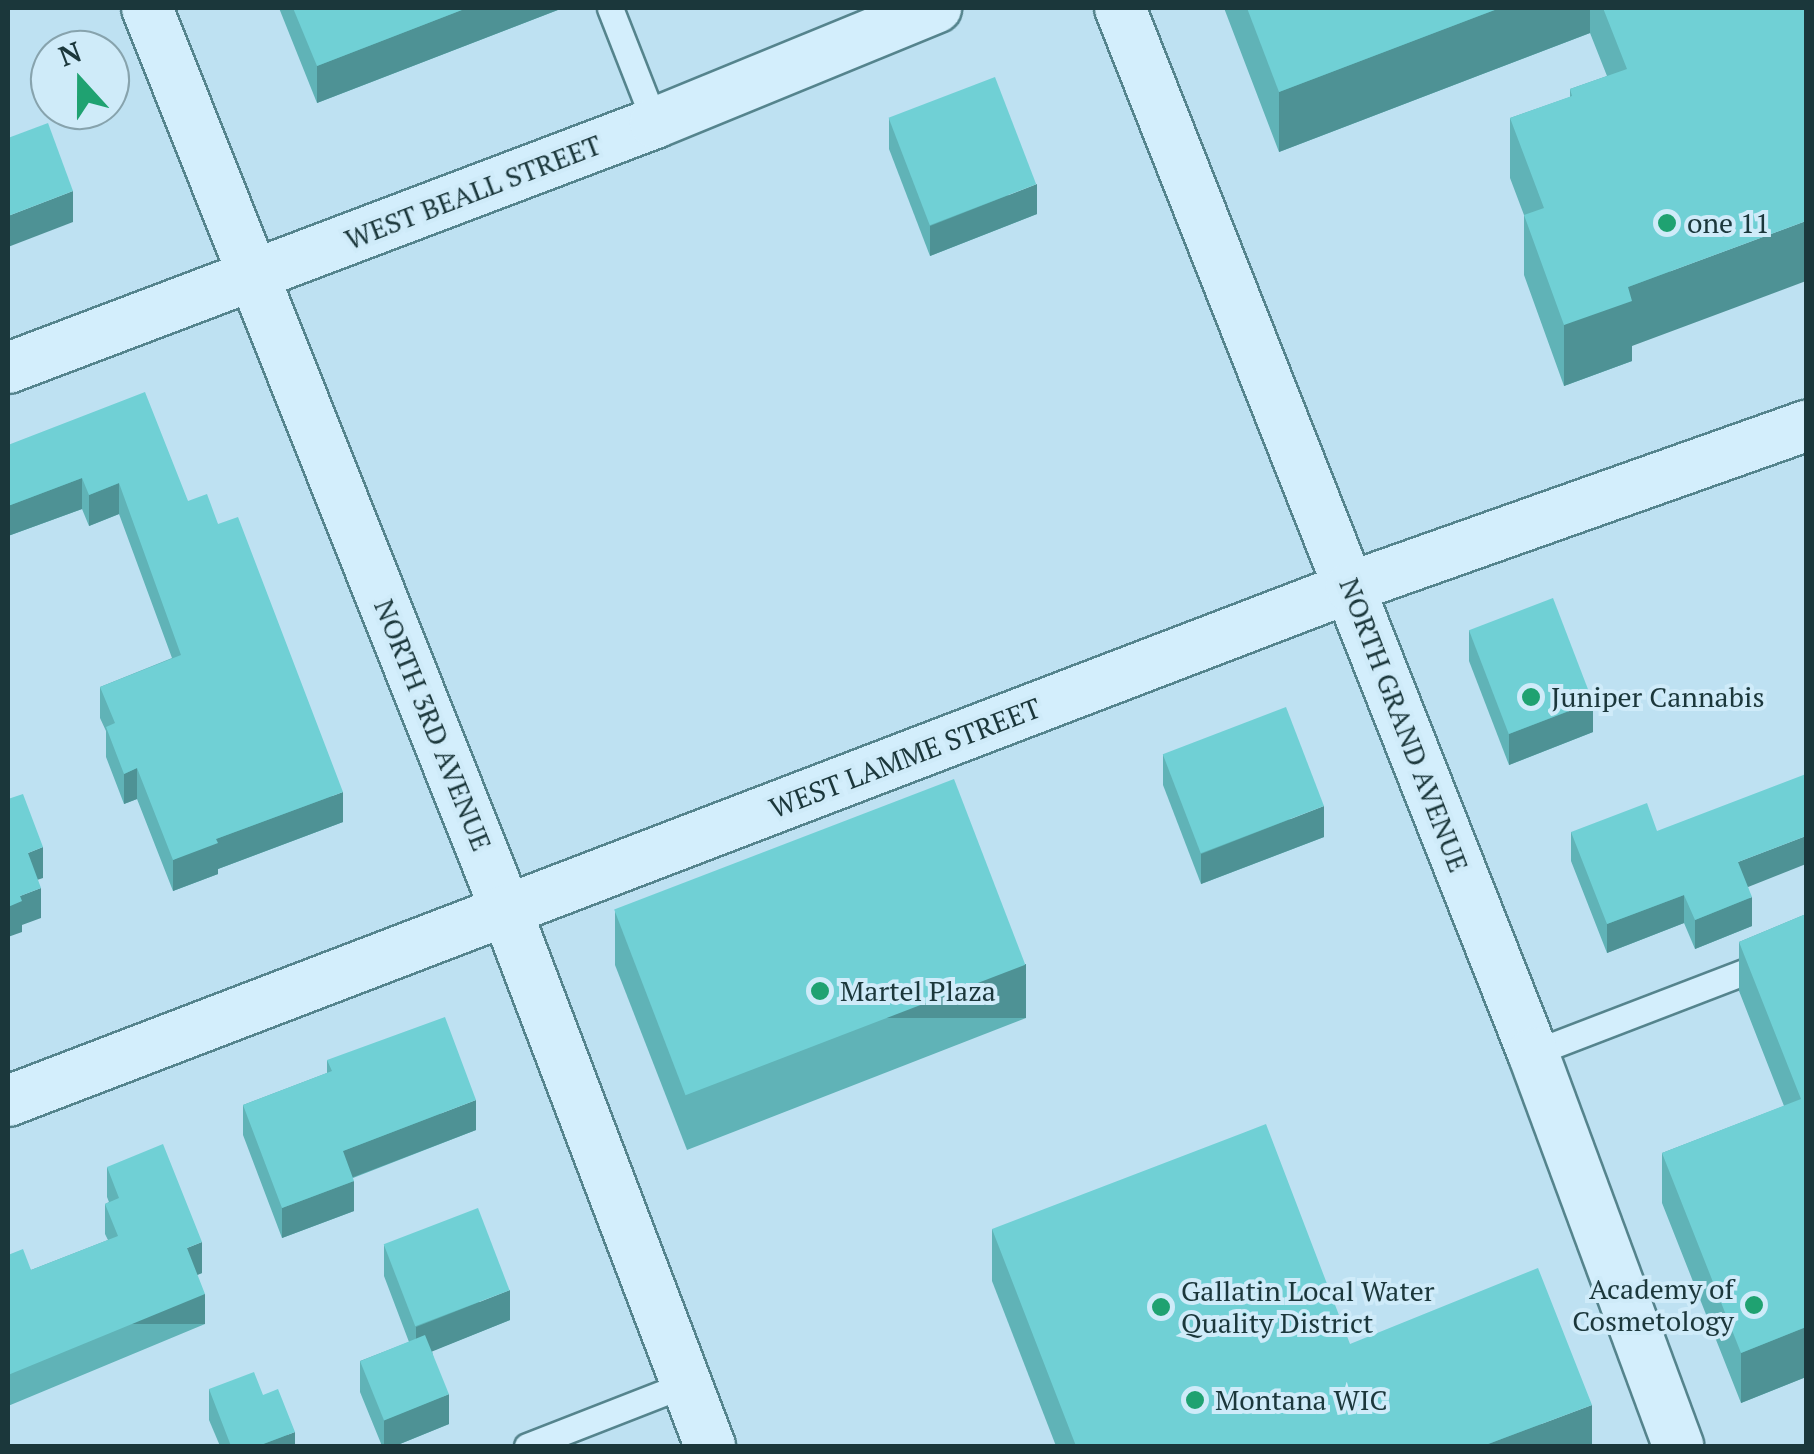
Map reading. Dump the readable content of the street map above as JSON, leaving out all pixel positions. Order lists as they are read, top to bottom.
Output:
{
  "streets": {
    "street": [
      "WEST BEALL STREET",
      "NORTH 3RD AVENUE",
      "NORTH GRAND AVENUE",
      "WEST LAMME STREET"
    ]
  },
  "crossings": [
    ["WEST BEALL STREET", "NORTH 3RD AVENUE"],
    ["NORTH 3RD AVENUE", "WEST LAMME STREET"],
    ["NORTH GRAND AVENUE", "WEST LAMME STREET"]
  ],
  "places": [
    "one 11",
    "Juniper Cannabis",
    "Martel Plaza",
    "Academy of Cosmetology",
    "Gallatin Local Water Quality District",
    "Montana WIC"
  ],
  "north": "top"
}
